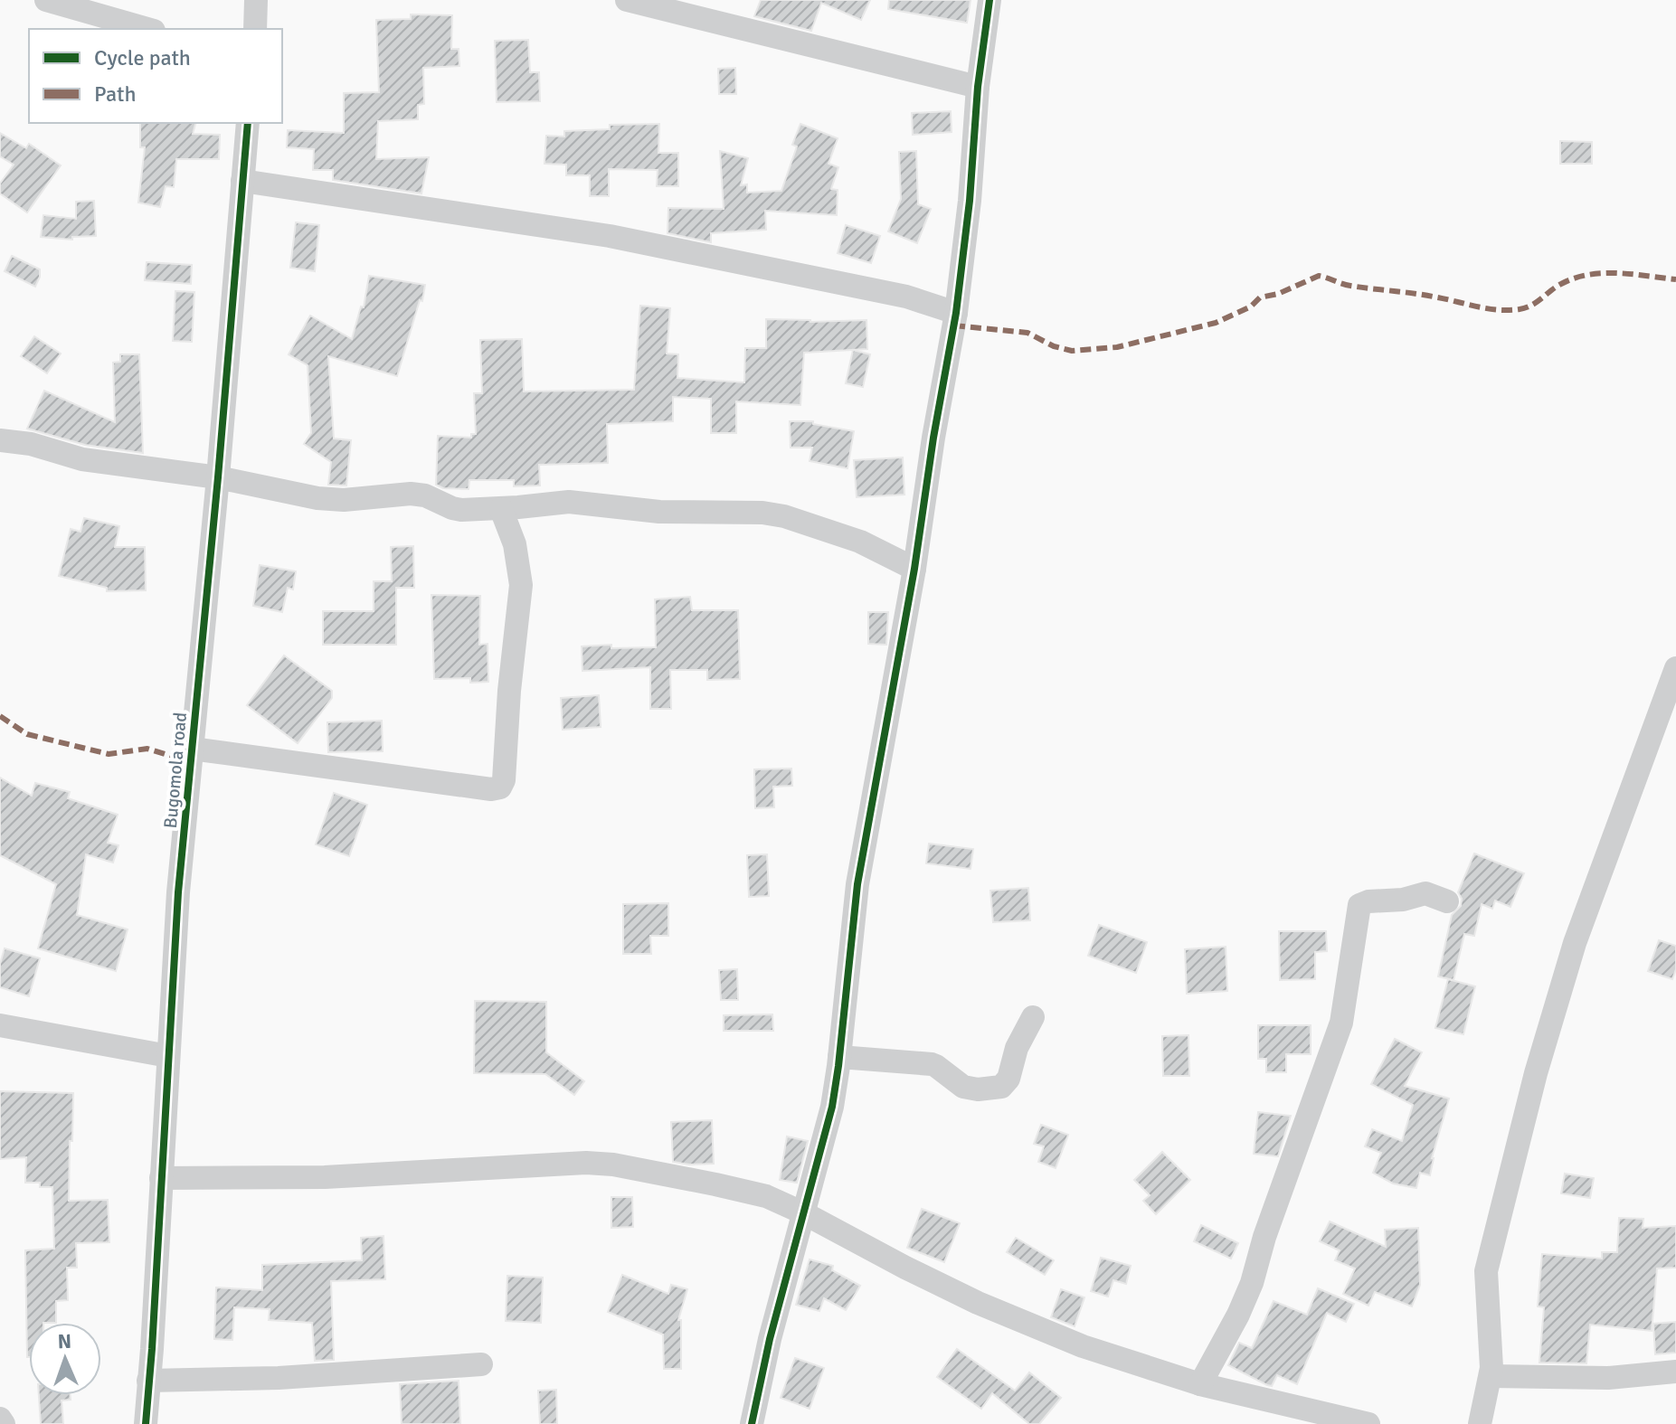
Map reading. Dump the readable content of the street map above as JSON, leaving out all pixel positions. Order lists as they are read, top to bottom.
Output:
{
  "streets": {
    "street": ["Bugomola road"]
  },
  "legend": ["Cycle path", "Path"],
  "north": "top"
}
